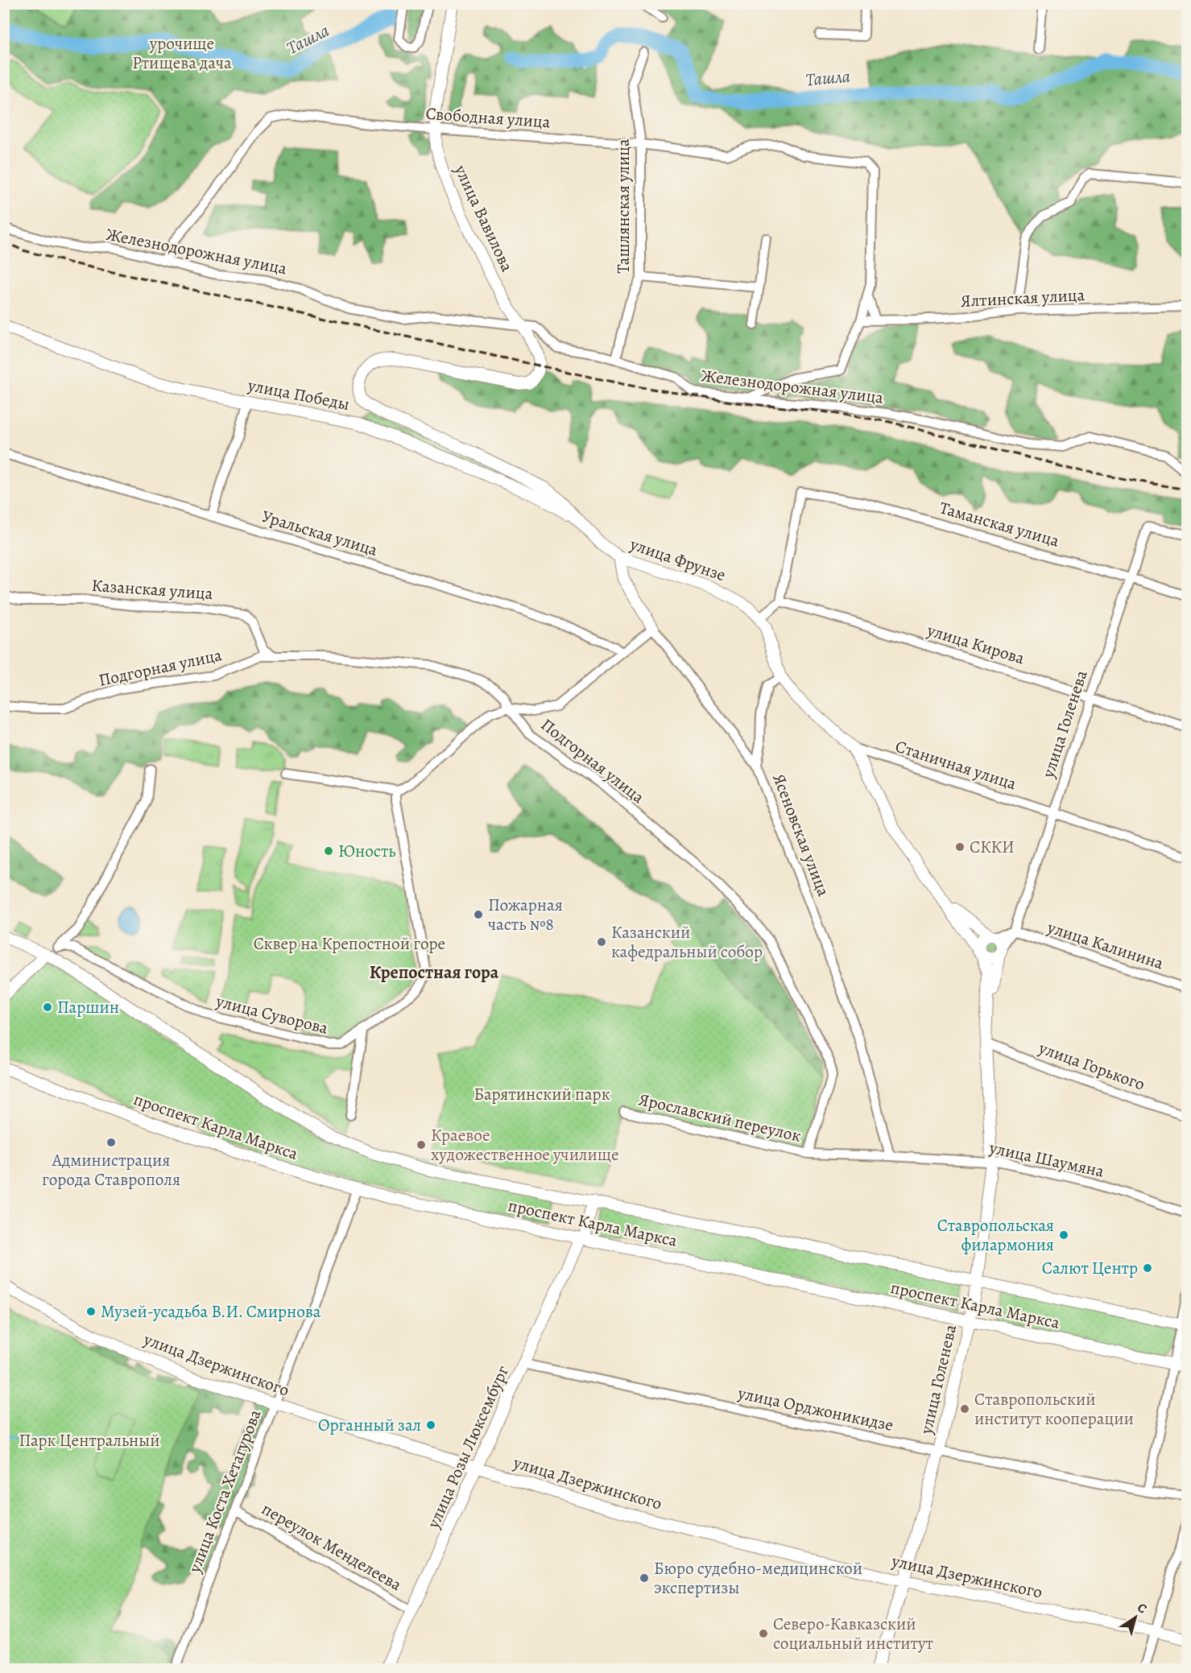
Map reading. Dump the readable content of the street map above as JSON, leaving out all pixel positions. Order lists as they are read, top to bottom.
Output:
{
  "streets": {
    "main road": [
      "улица Вавилова",
      "улица Победы",
      "улица Фрунзе",
      "улица Голенева",
      "Ясеновская улица",
      "проспект Карла Маркса",
      "улица Дзержинского",
      "улица Розы Люксембург"
    ],
    "street": [
      "Свободная улица",
      "Ташлянская улица",
      "Железнодорожная улица",
      "Ялтинская улица",
      "Таманская улица",
      "Уральская улица",
      "Казанская улица",
      "улица Кирова",
      "Подгорная улица",
      "Станичная улица",
      "улица Калинина",
      "улица Суворова",
      "улица Горького",
      "Ярославский переулок",
      "улица Шаумяна",
      "улица Орджоникидзе",
      "улица Коста Хетагурова",
      "переулок Менделеева"
    ]
  },
  "crossings": [
    ["Свободная улица", "Ташлянская улица"],
    ["Свободная улица", "улица Вавилова"],
    ["Свободная улица", "Железнодорожная улица"],
    ["Ташлянская улица", "Железнодорожная улица"],
    ["улица Вавилова", "Железнодорожная улица"],
    ["улица Вавилова", "улица Фрунзе"],
    ["Железнодорожная улица", "улица Фрунзе"],
    ["улица Победы", "улица Фрунзе"],
    ["Таманская улица", "улица Кирова"],
    ["Таманская улица", "улица Голенева"],
    ["улица Фрунзе", "улица Голенева"],
    ["улица Фрунзе", "Станичная улица"],
    ["улица Фрунзе", "Ясеновская улица"],
    ["Казанская улица", "Подгорная улица"],
    ["улица Кирова", "улица Голенева"],
    ["Подгорная улица", "Ярославский переулок"],
    ["Подгорная улица", "улица Шаумяна"],
    ["улица Голенева", "Станичная улица"],
    ["улица Голенева", "улица Калинина"],
    ["улица Голенева", "улица Горького"],
    ["улица Голенева", "проспект Карла Маркса"],
    ["улица Голенева", "улица Шаумяна"],
    ["улица Голенева", "улица Дзержинского"],
    ["улица Голенева", "улица Орджоникидзе"],
    ["Ясеновская улица", "улица Шаумяна"],
    ["Ярославский переулок", "улица Шаумяна"],
    ["проспект Карла Маркса", "улица Розы Люксембург"],
    ["проспект Карла Маркса", "улица Коста Хетагурова"],
    ["улица Дзержинского", "улица Розы Люксембург"],
    ["улица Дзержинского", "улица Коста Хетагурова"],
    ["улица Орджоникидзе", "улица Розы Люксембург"],
    ["улица Розы Люксембург", "переулок Менделеева"],
    ["улица Коста Хетагурова", "переулок Менделеева"]
  ],
  "districts": ["Крепостная гора"],
  "water": ["Ташла"],
  "parks": [
    "урочище Ртищева дача",
    "Сквер на Крепостной горе",
    "Барятинский парк",
    "Парк Центральный"
  ],
  "places": [
    "СККИ",
    "Юность",
    "Пожарная часть №8",
    "Казанский кафедральный собор",
    "Паршин",
    "Администрация города Ставрополя",
    "Краевое художественное училище",
    "Ставропольская филармония",
    "Салют Центр",
    "Музей-усадьба В.И. Смирнова",
    "Ставропольский институт кооперации",
    "Органный зал",
    "Бюро судебно-медицинской экспертизы",
    "Северо-Кавказский социальный институт"
  ],
  "north": "top right"
}
